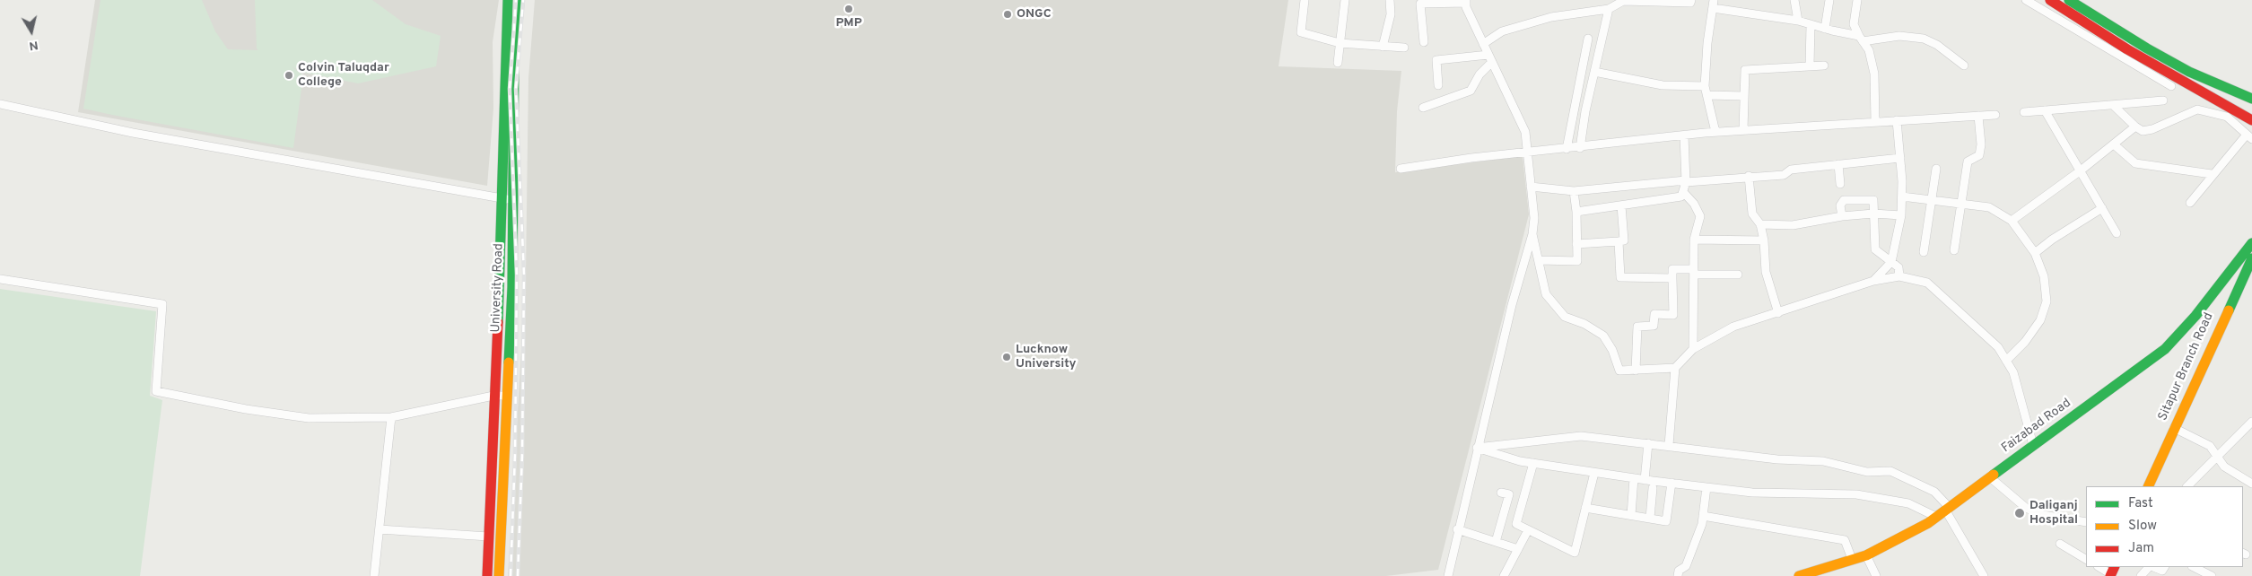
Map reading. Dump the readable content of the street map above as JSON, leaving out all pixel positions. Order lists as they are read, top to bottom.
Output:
{
  "streets": {
    "main road": ["University Road", "Sitapur Branch Road", "Faizabad Road"]
  },
  "places": [
    "PMP",
    "ONGC",
    "Colvin Taluqdar College",
    "Lucknow University",
    "Daliganj Hospital"
  ],
  "legend": ["Fast", "Slow", "Jam"],
  "north": "bottom"
}
